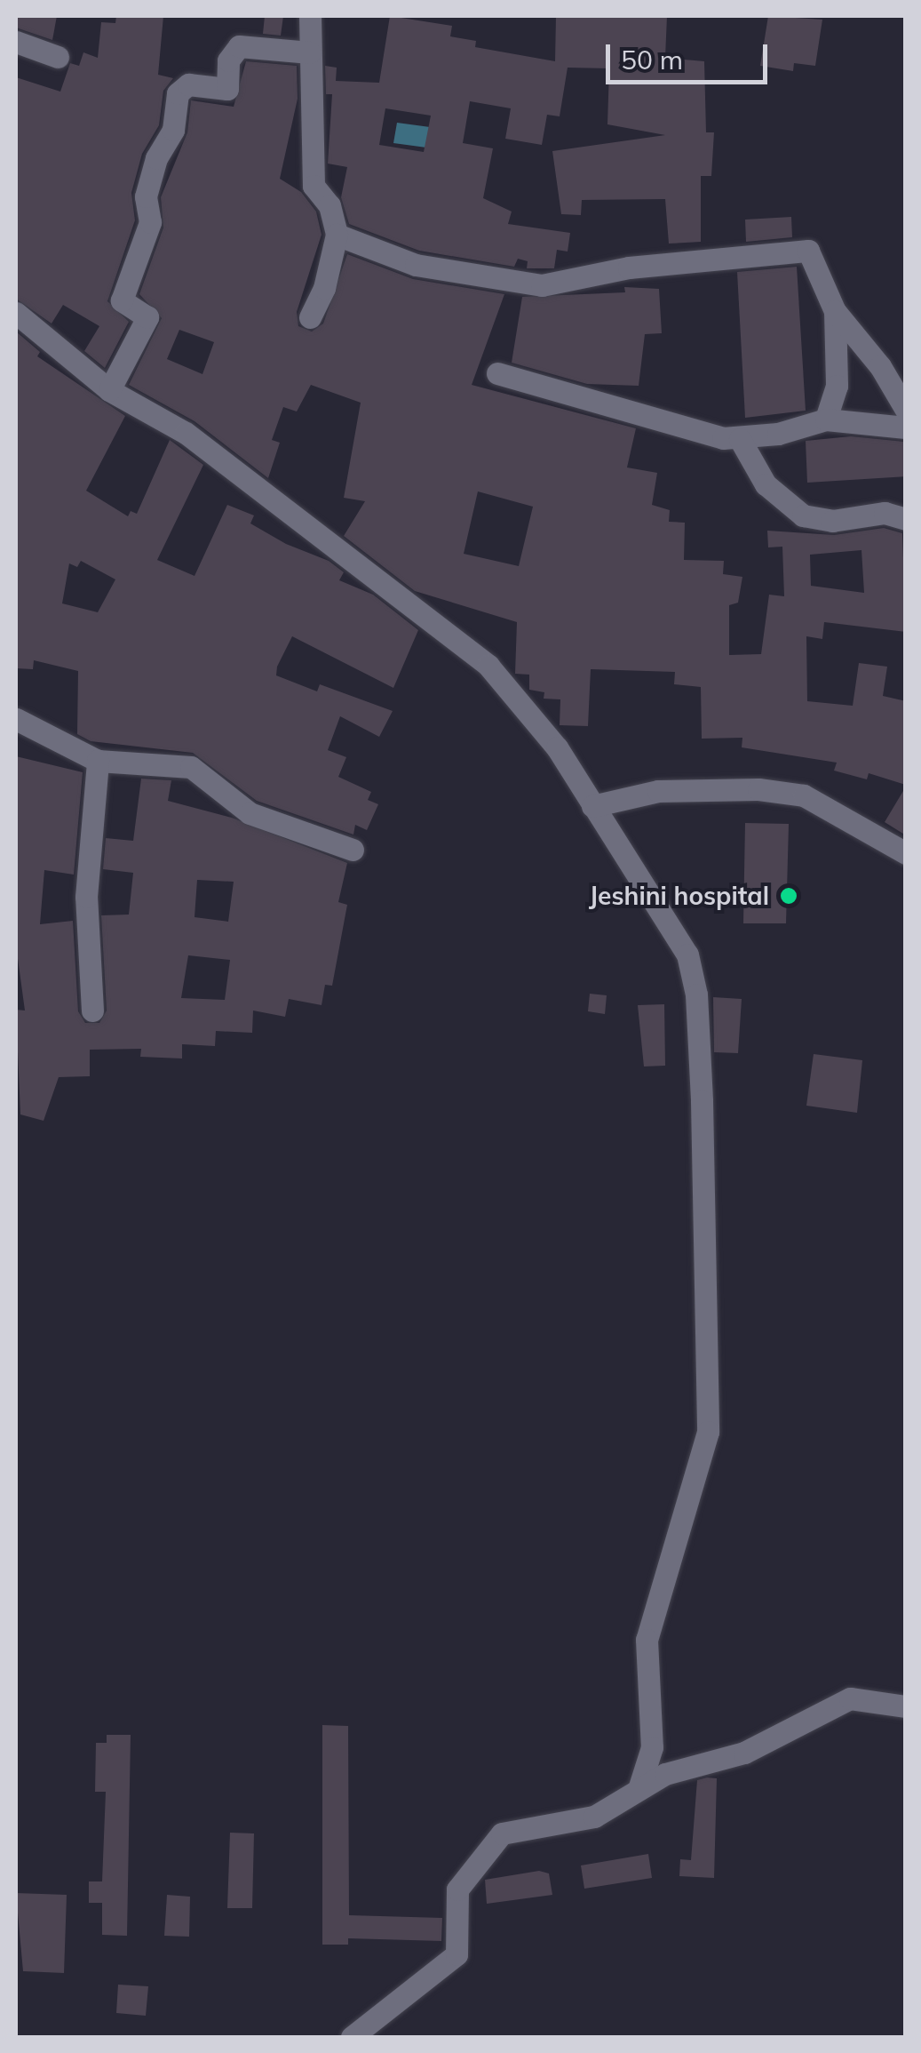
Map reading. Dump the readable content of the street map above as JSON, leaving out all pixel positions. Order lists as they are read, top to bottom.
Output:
{
  "places": ["Jeshini hospital"],
  "scale_bar": "50 m"
}
